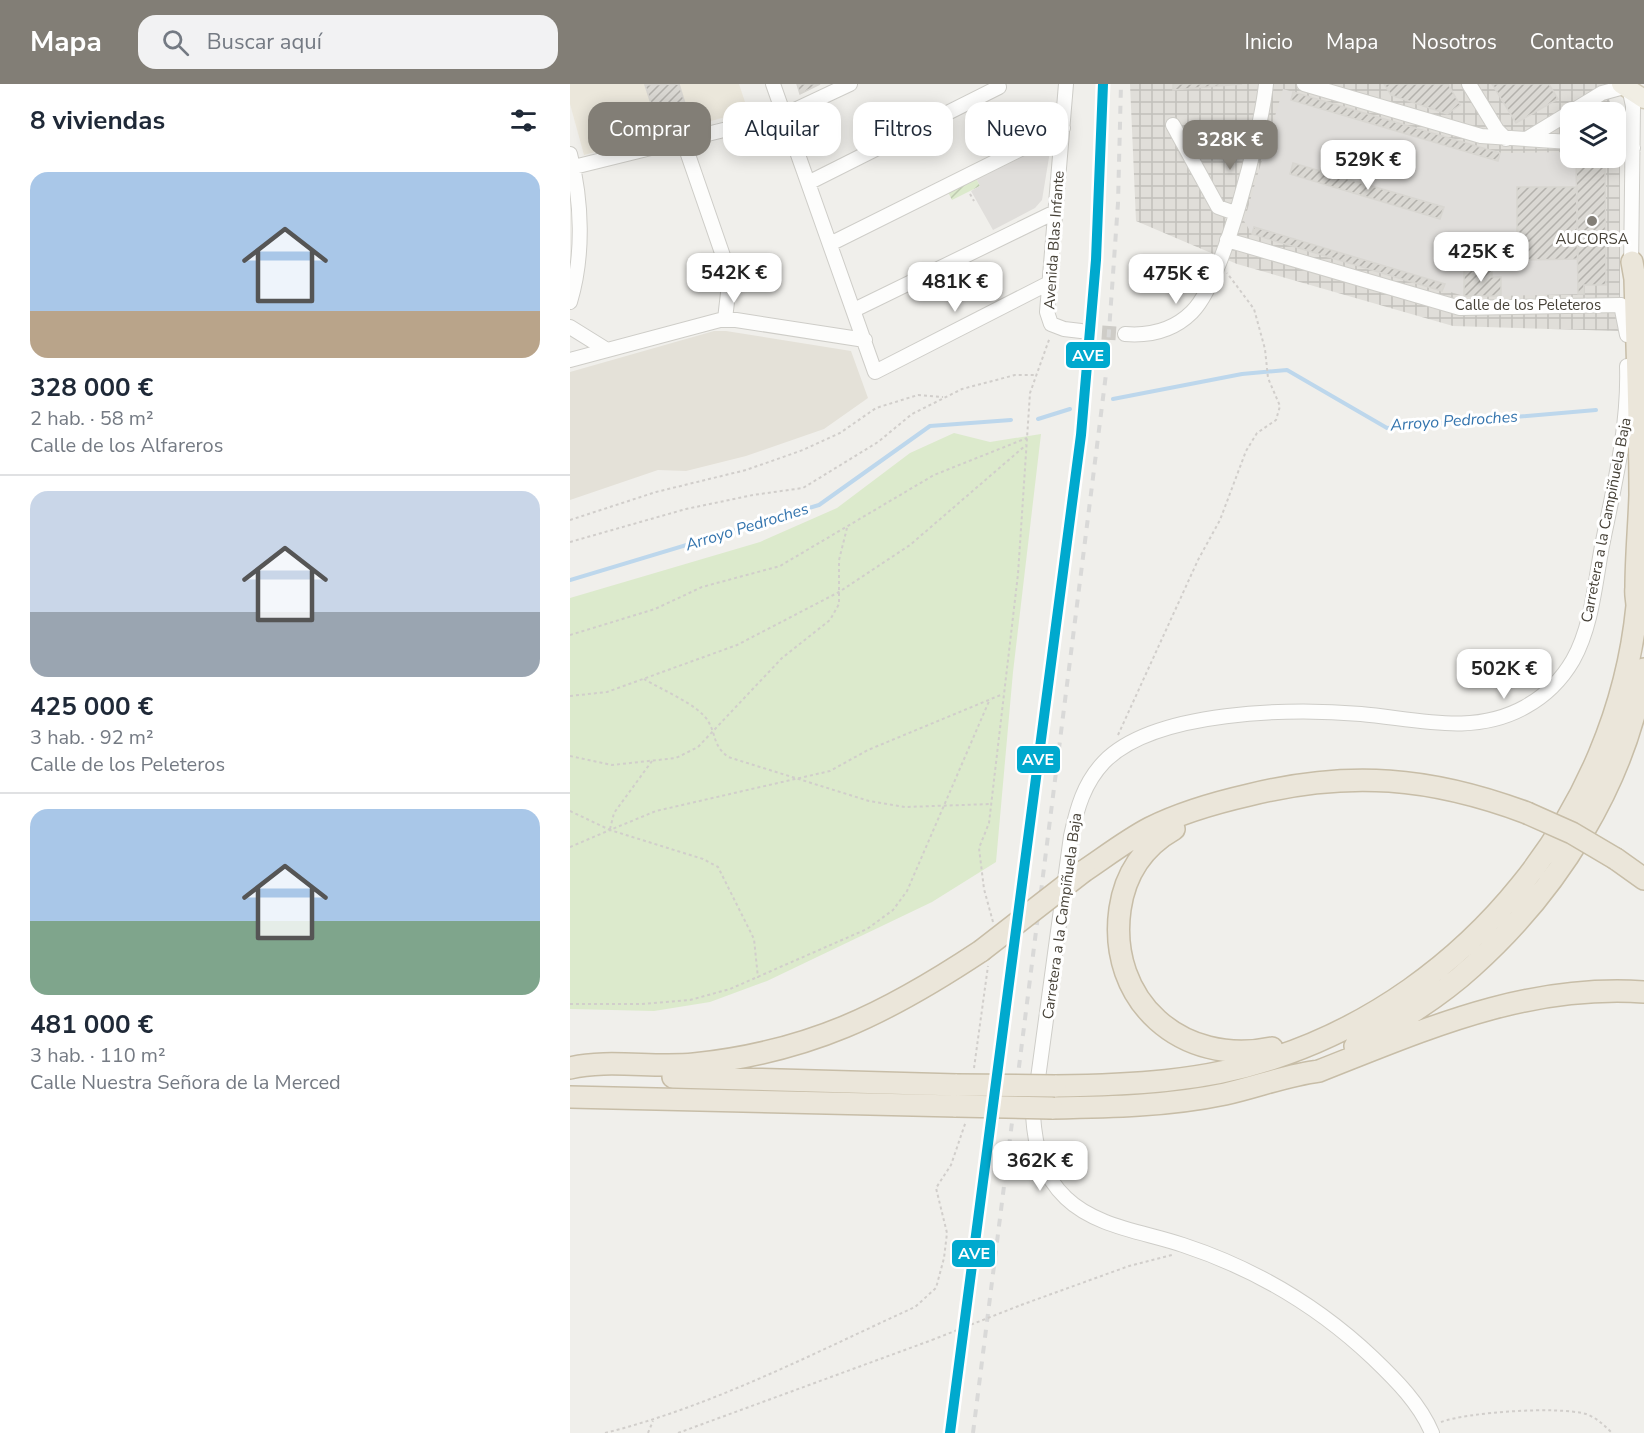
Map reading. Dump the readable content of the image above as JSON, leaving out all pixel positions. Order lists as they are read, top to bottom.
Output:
{
  "streets": {
    "street": ["Avenida Blas Infante", "Calle de los Peleteros", "Carretera a la Campiñuela Baja"]
  },
  "crossings": [
    ["Calle de los Peleteros", "Carretera a la Campiñuela Baja"]
  ],
  "water": ["Arroyo Pedroches"],
  "places": ["AUCORSA"],
  "lines": ["transit line AVE"],
  "page": {
    "header": "Mapa",
    "search": "Buscar aquí",
    "nav": [
      "Inicio",
      "Mapa",
      "Nosotros",
      "Contacto"
    ],
    "heading": "8 viviendas",
    "chip": [
      "Comprar",
      "Alquilar",
      "Filtros",
      "Nuevo"
    ],
    "price": [
      "328K €",
      "529K €",
      "425K €",
      "542K €",
      "475K €",
      "481K €",
      "502K €",
      "362K €"
    ],
    "list": [
      {
        "name": "328 000 €",
        "note": "2 hab. · 58 m² · Calle de los Alfareros"
      },
      {
        "name": "425 000 €",
        "note": "3 hab. · 92 m² · Calle de los Peleteros"
      },
      {
        "name": "481 000 €",
        "note": "3 hab. · 110 m² · Calle Nuestra Señora de la Merced"
      }
    ]
  }
}
